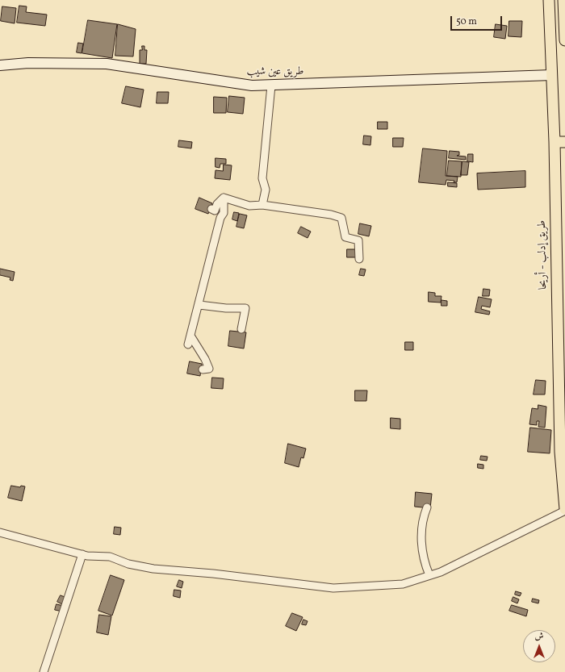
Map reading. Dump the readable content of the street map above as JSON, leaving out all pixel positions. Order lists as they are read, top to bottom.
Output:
{
  "streets": {
    "main road": ["طريق عين شيب", "طريق إدلب - أريحا"]
  },
  "crossings": [
    ["طريق عين شيب", "طريق إدلب - أريحا"]
  ],
  "scale_bar": "50 m",
  "north": "top"
}
